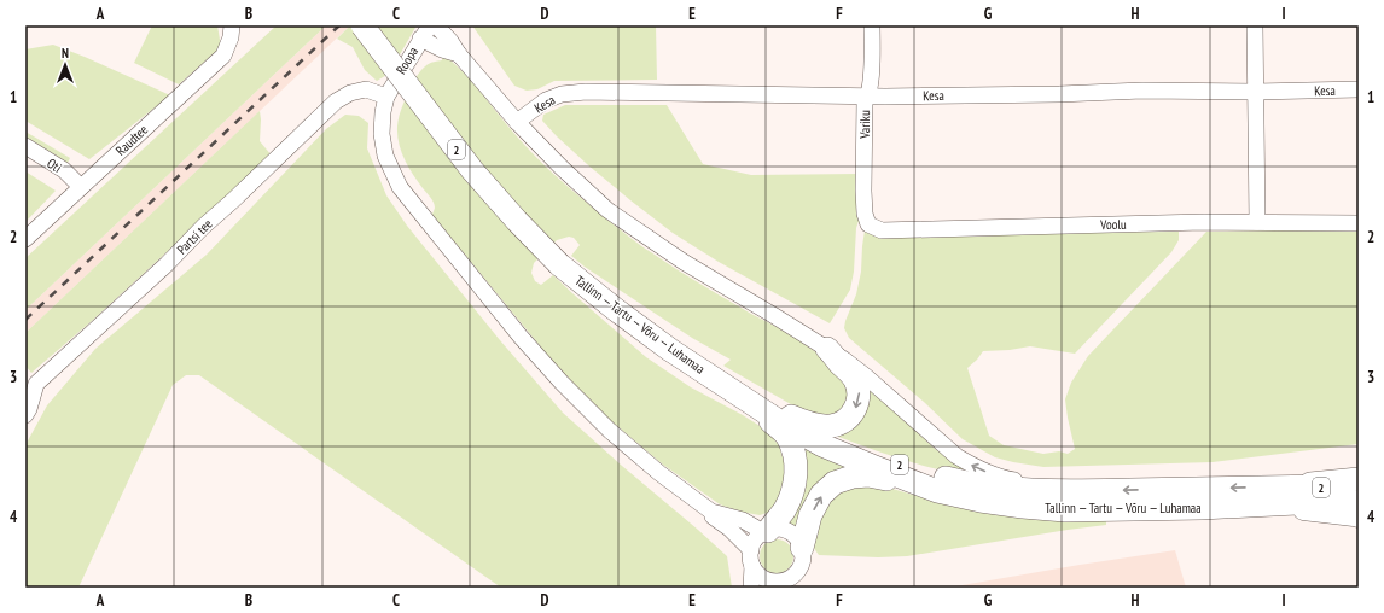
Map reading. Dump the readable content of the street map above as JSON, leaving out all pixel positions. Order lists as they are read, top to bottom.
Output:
{
  "streets": {
    "highway": ["2", "Tallinn — Tartu — Võru — Luhamaa"],
    "street": [
      "Roopa",
      "Kesa",
      "Variku",
      "Raudtee",
      "Oti",
      "Voolu",
      "Partsi tee"
    ]
  },
  "crossings": [
    ["Roopa", "Partsi tee"],
    ["Kesa", "Variku"],
    ["Variku", "Voolu"],
    ["Raudtee", "Oti"]
  ],
  "north": "top",
  "grid": {
    "columns": [
      "A",
      "B",
      "C",
      "D",
      "E",
      "F",
      "G",
      "H",
      "I"
    ],
    "rows": [
      "1",
      "2",
      "3",
      "4"
    ]
  }
}
